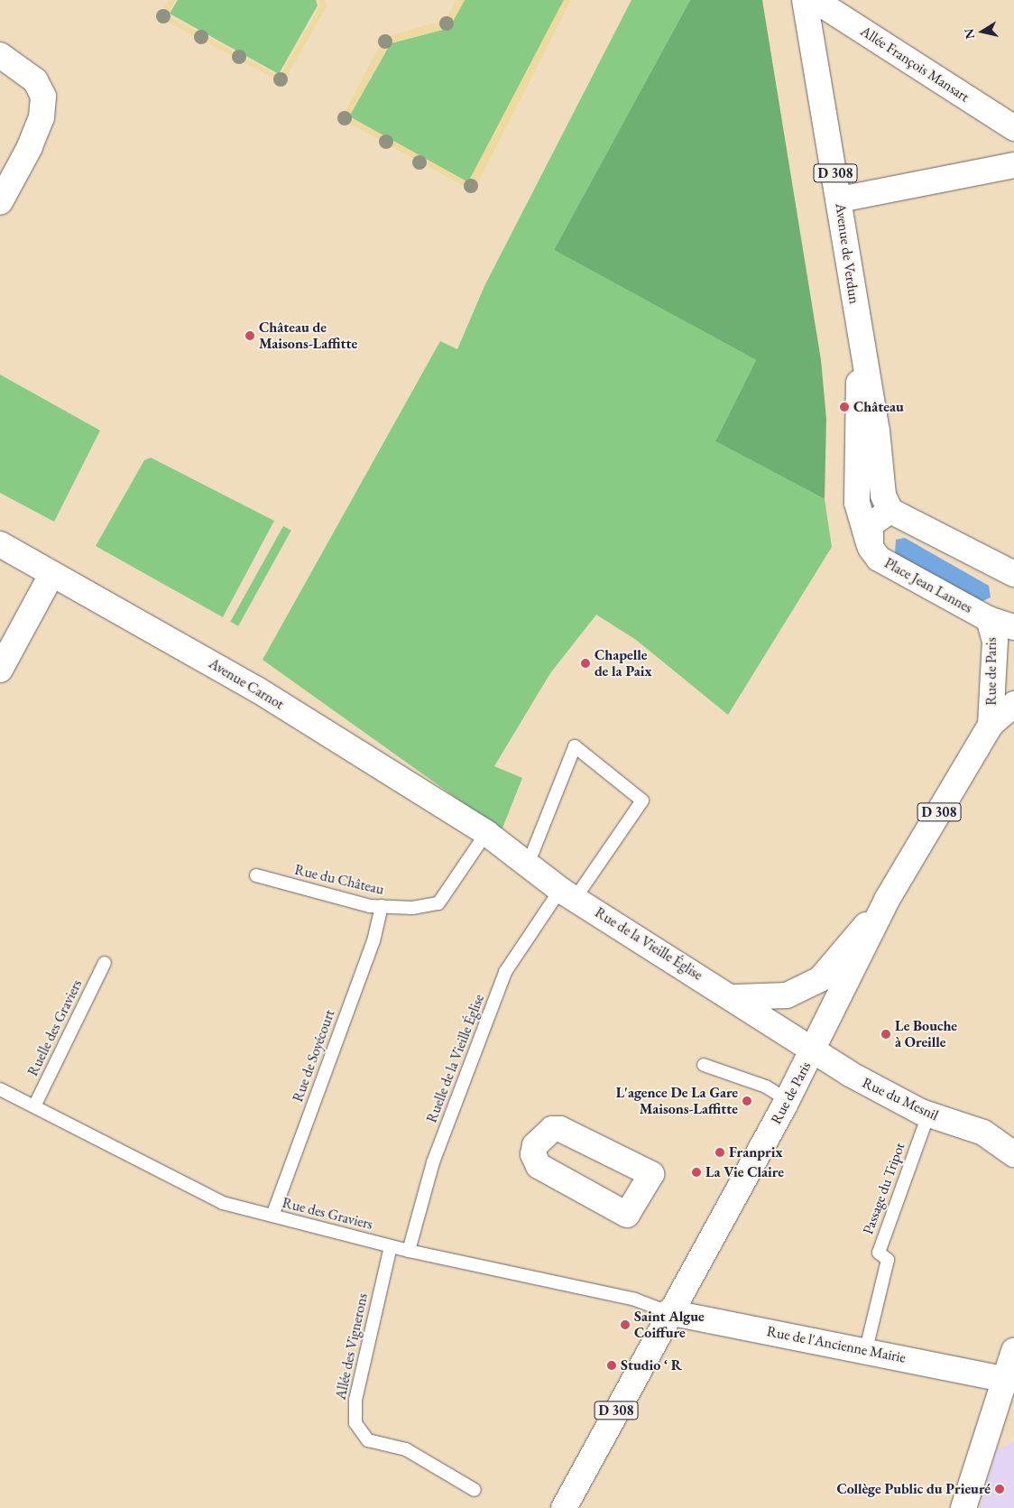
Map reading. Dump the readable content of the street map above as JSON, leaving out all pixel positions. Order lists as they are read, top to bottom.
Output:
{
  "streets": {
    "street": [
      "Allée François Mansart",
      "D 308",
      "Avenue de Verdun",
      "Place Jean Lannes",
      "Rue de Paris",
      "Avenue Carnot",
      "Rue de la Vieille Église",
      "Rue du Mesnil",
      "Rue de l'Ancienne Mairie"
    ],
    "lane": [
      "Rue du Château",
      "Ruelle des Graviers",
      "Rue de Soyécourt",
      "Ruelle de la Vieille Église",
      "Passage du Tripot",
      "Rue des Graviers",
      "Allée des Vignerons"
    ]
  },
  "crossings": [
    ["Avenue de Verdun", "Place Jean Lannes"],
    ["Place Jean Lannes", "Rue de Paris"],
    ["Rue de Paris", "Rue de la Vieille Église"],
    ["Rue de Paris", "Rue du Mesnil"],
    ["Rue de Paris", "Rue des Graviers"],
    ["Rue de Paris", "Rue de l'Ancienne Mairie"],
    ["Avenue Carnot", "Rue du Château"],
    ["Avenue Carnot", "Rue de la Vieille Église"],
    ["Rue du Château", "Rue de la Vieille Église"],
    ["Rue du Château", "Rue de Soyécourt"],
    ["Rue de la Vieille Église", "Ruelle de la Vieille Église"],
    ["Rue de la Vieille Église", "Rue du Mesnil"],
    ["Ruelle des Graviers", "Rue des Graviers"],
    ["Rue de Soyécourt", "Rue des Graviers"],
    ["Ruelle de la Vieille Église", "Rue des Graviers"],
    ["Rue du Mesnil", "Passage du Tripot"],
    ["Passage du Tripot", "Rue de l'Ancienne Mairie"],
    ["Rue des Graviers", "Rue de l'Ancienne Mairie"],
    ["Rue des Graviers", "Allée des Vignerons"]
  ],
  "places": [
    "Château de Maisons-Laffitte",
    "Château",
    "Chapelle de la Paix",
    "Le Bouche à Oreille",
    "L'agence De La Gare Maisons-Laffitte",
    "Franprix",
    "La Vie Claire",
    "Saint Algue Coiffure",
    "Studio ‘ R",
    "Collège Public du Prieuré"
  ],
  "north": "left"
}
